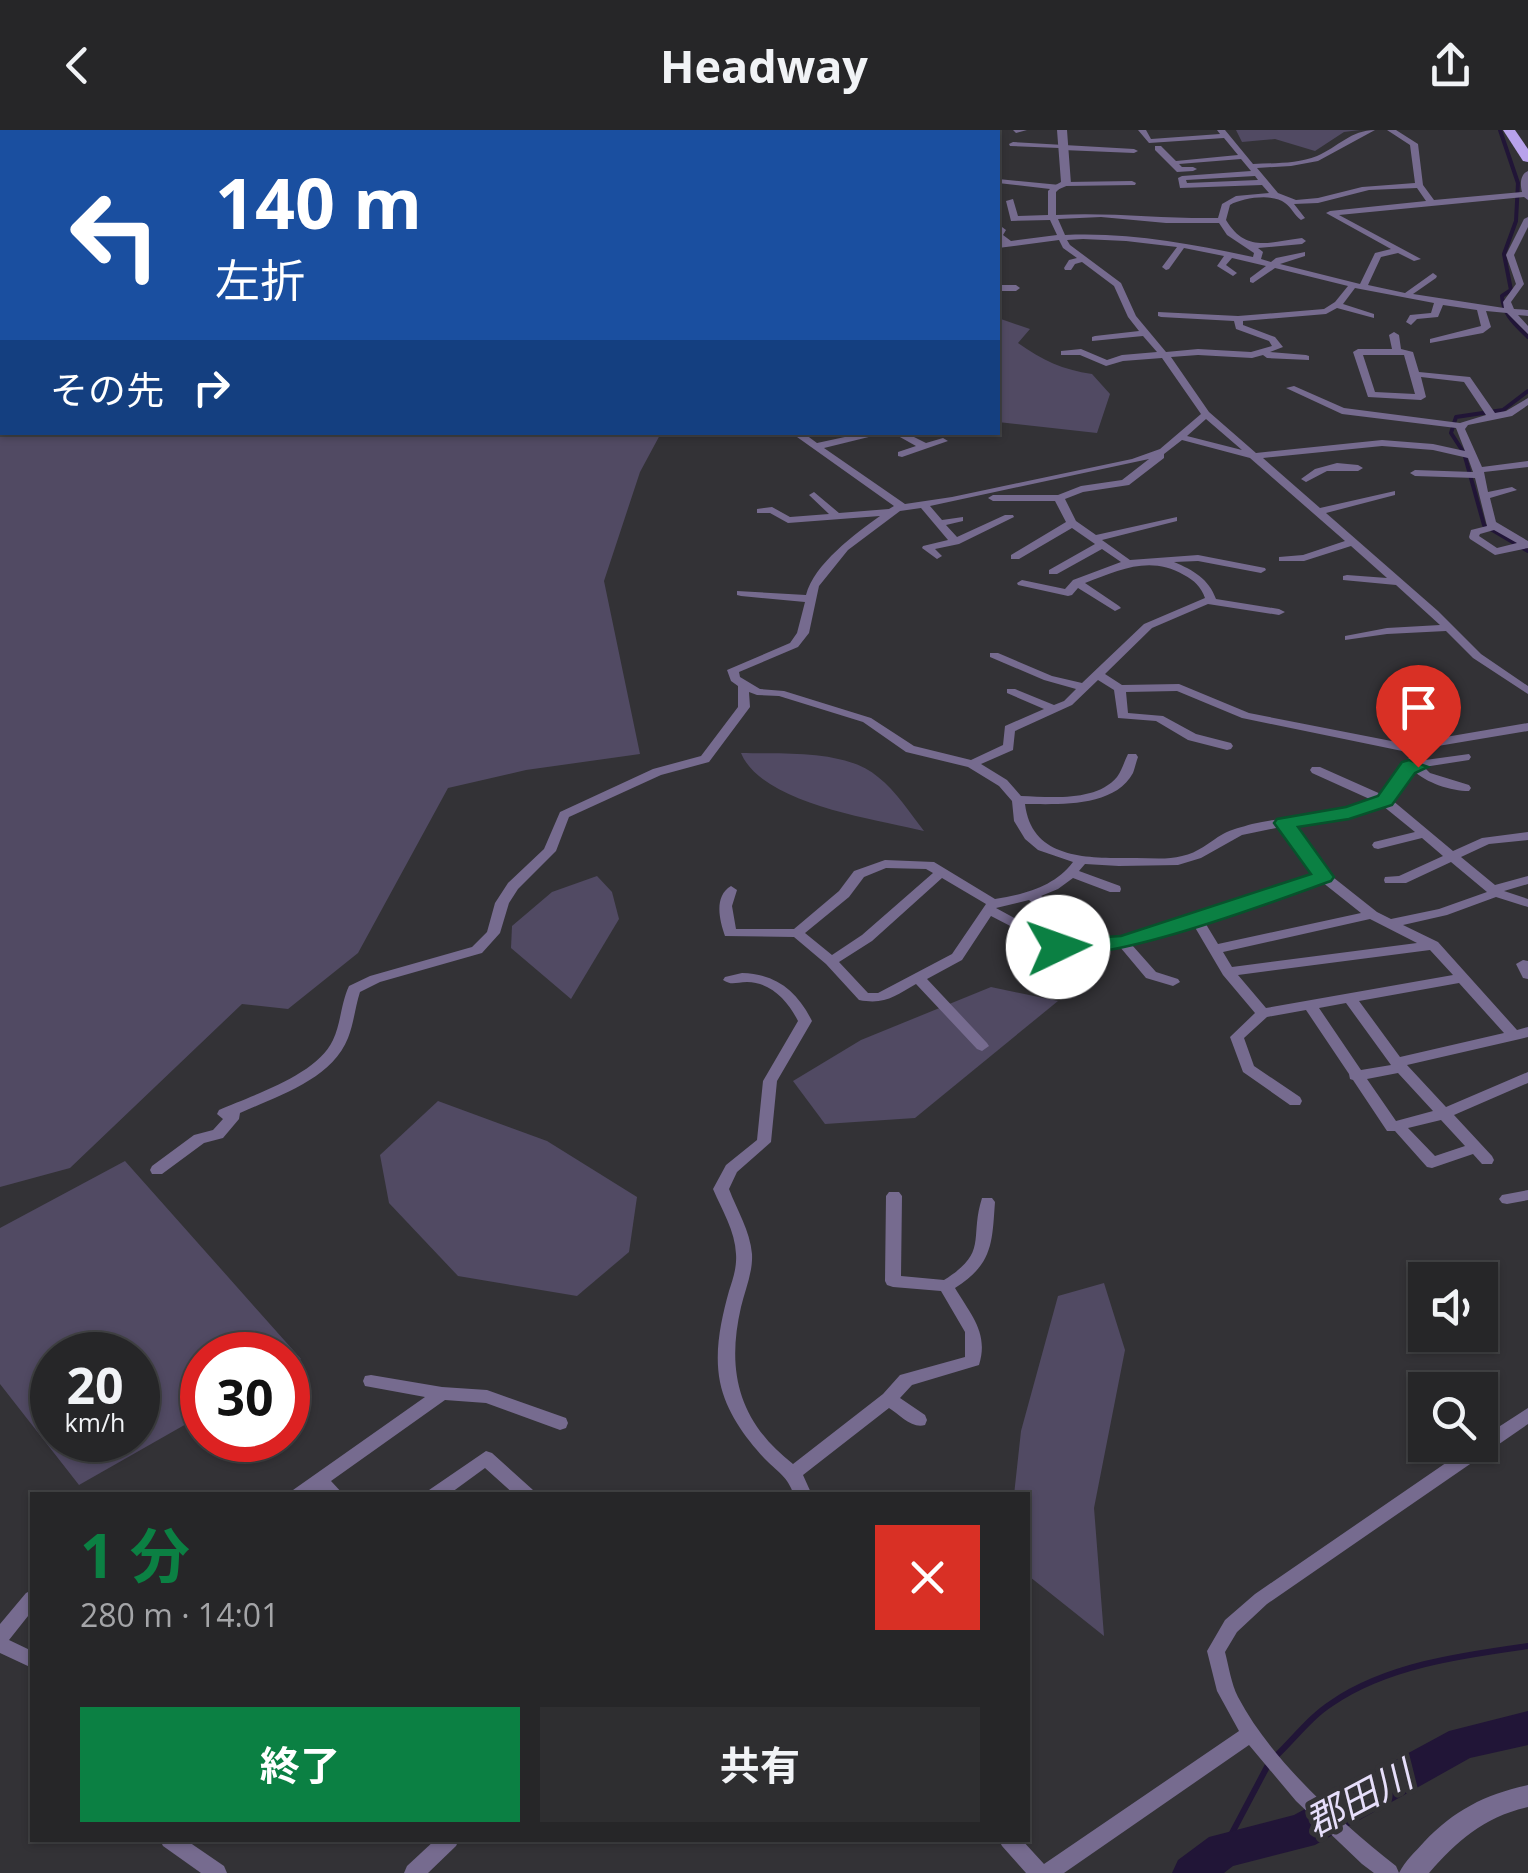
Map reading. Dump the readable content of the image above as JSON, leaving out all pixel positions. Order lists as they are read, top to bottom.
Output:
{
  "water": ["郡田川"],
  "page": {
    "header": "Headway",
    "turn": ["140 m", "左折"],
    "then": "その先",
    "speed": "20 km/h",
    "limit": "30",
    "heading": ["1 分", "280 m · 14:01"],
    "buttons": ["終了", "共有"]
  }
}
